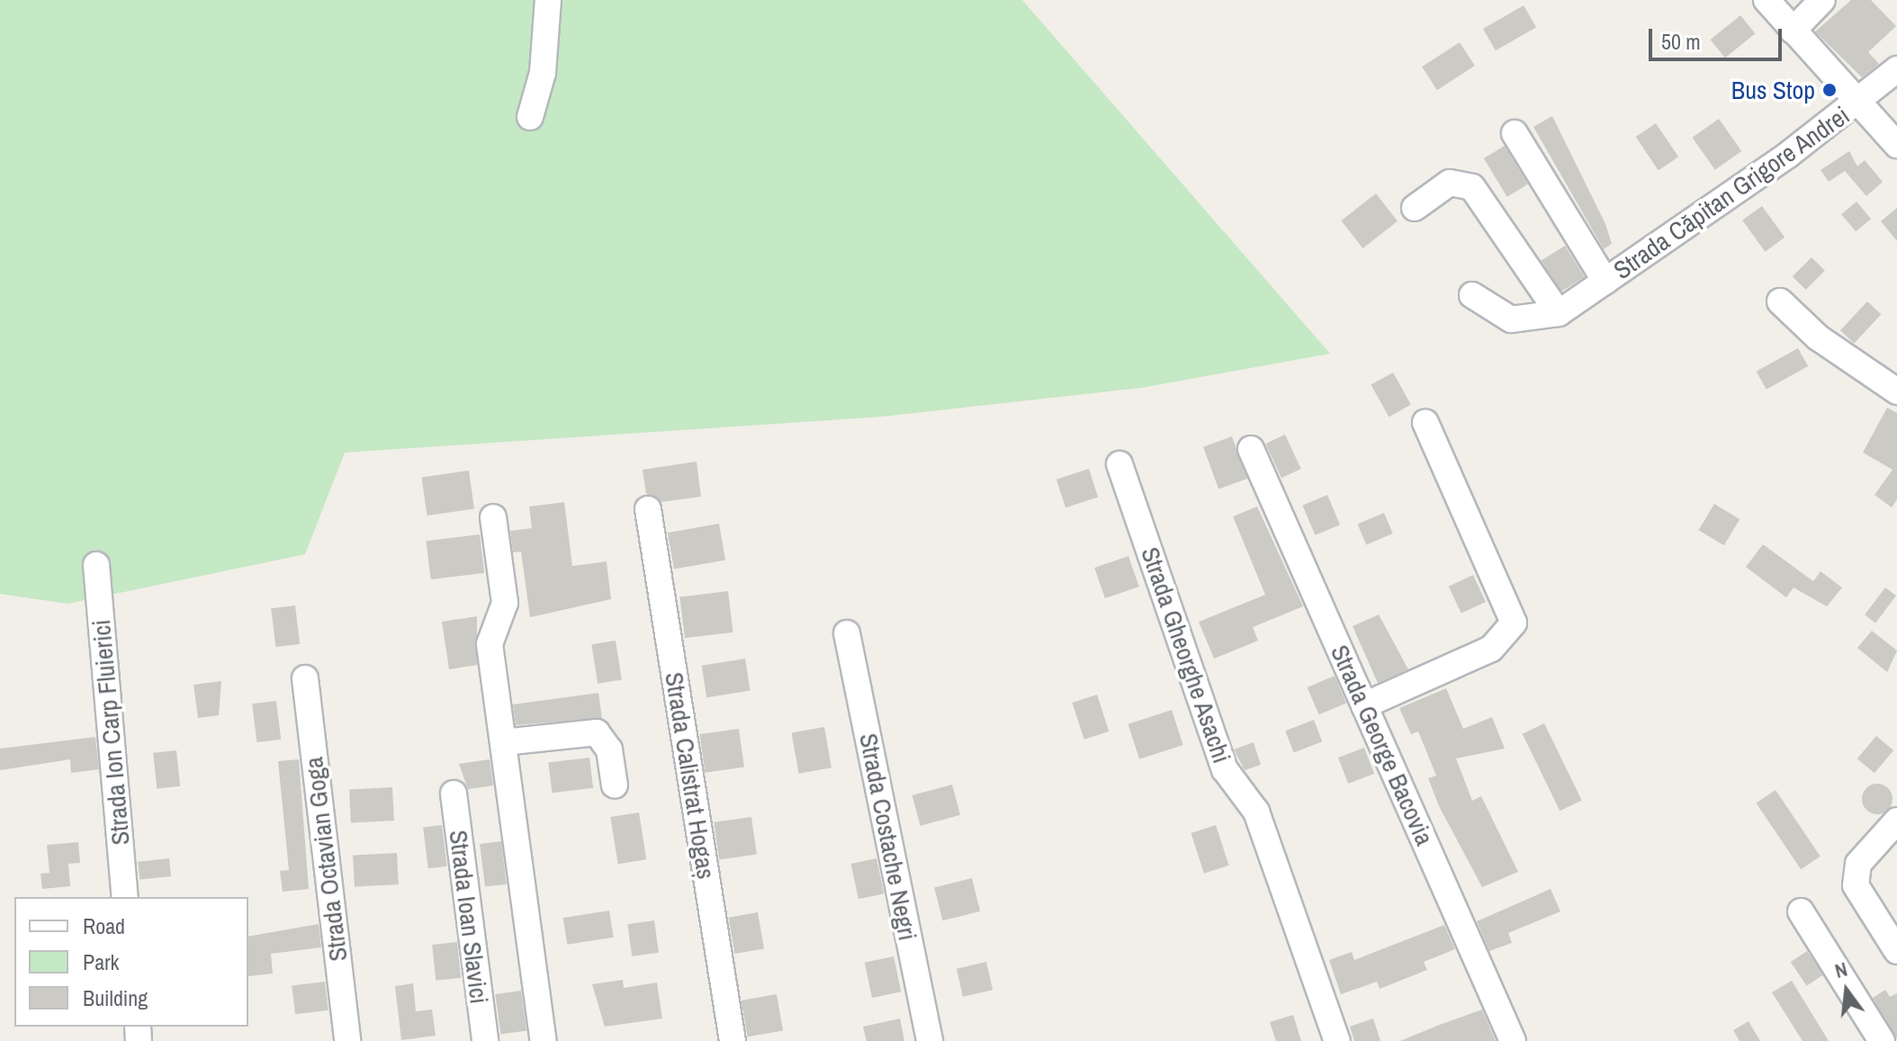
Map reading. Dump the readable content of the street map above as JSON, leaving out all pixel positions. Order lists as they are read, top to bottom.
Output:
{
  "streets": {
    "street": [
      "Strada Căpitan Grigore Andrei",
      "Strada Gheorghe Asachi",
      "Strada Ion Carp Fluierici",
      "Strada George Bacovia",
      "Strada Calistrat Hogaș",
      "Strada Costache Negri",
      "Strada Octavian Goga",
      "Strada Ioan Slavici"
    ]
  },
  "places": ["Bus Stop"],
  "legend": ["Road", "Park", "Building"],
  "scale_bar": "50 m",
  "north": "top"
}
